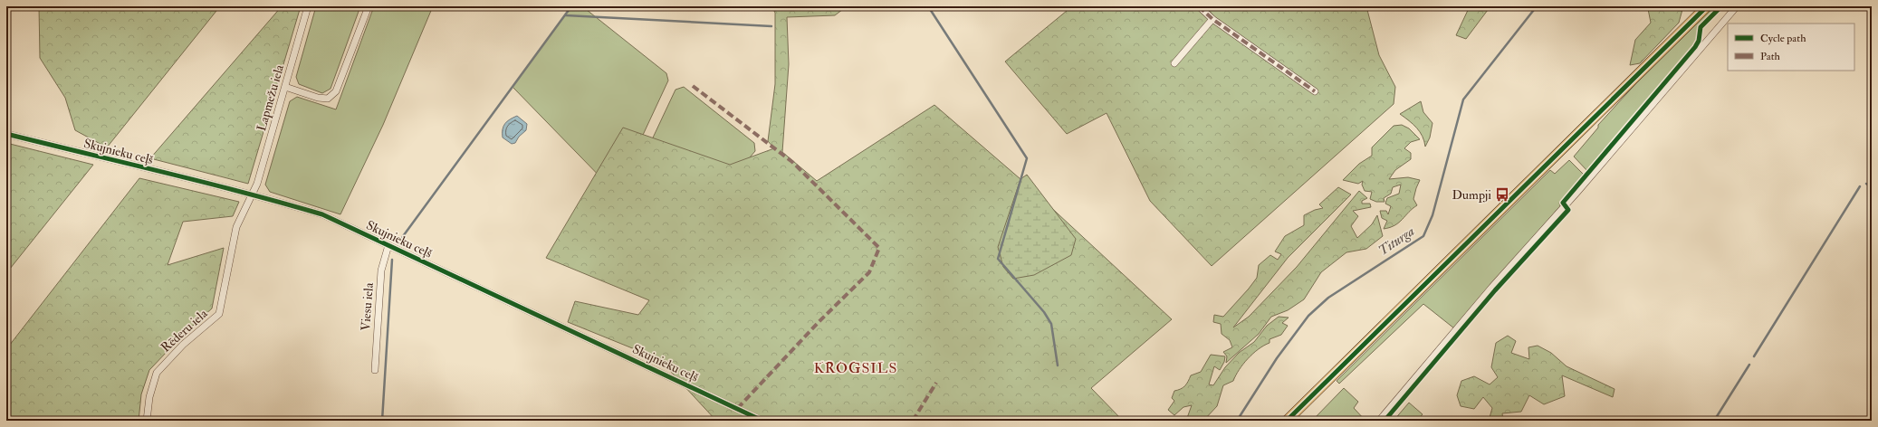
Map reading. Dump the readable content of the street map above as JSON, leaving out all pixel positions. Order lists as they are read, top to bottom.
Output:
{
  "streets": {
    "street": [
      "Lapmežu iela",
      "Skujnieku ceļš",
      "Viesu iela",
      "Rēderu iela"
    ]
  },
  "crossings": [
    ["Lapmežu iela", "Skujnieku ceļš"],
    ["Lapmežu iela", "Rēderu iela"],
    ["Skujnieku ceļš", "Viesu iela"],
    ["Skujnieku ceļš", "Rēderu iela"]
  ],
  "districts": ["KROGSILS"],
  "water": ["Titurga"],
  "places": {
    "bus stop": ["Dumpji"]
  },
  "legend": ["Cycle path", "Path"]
}
